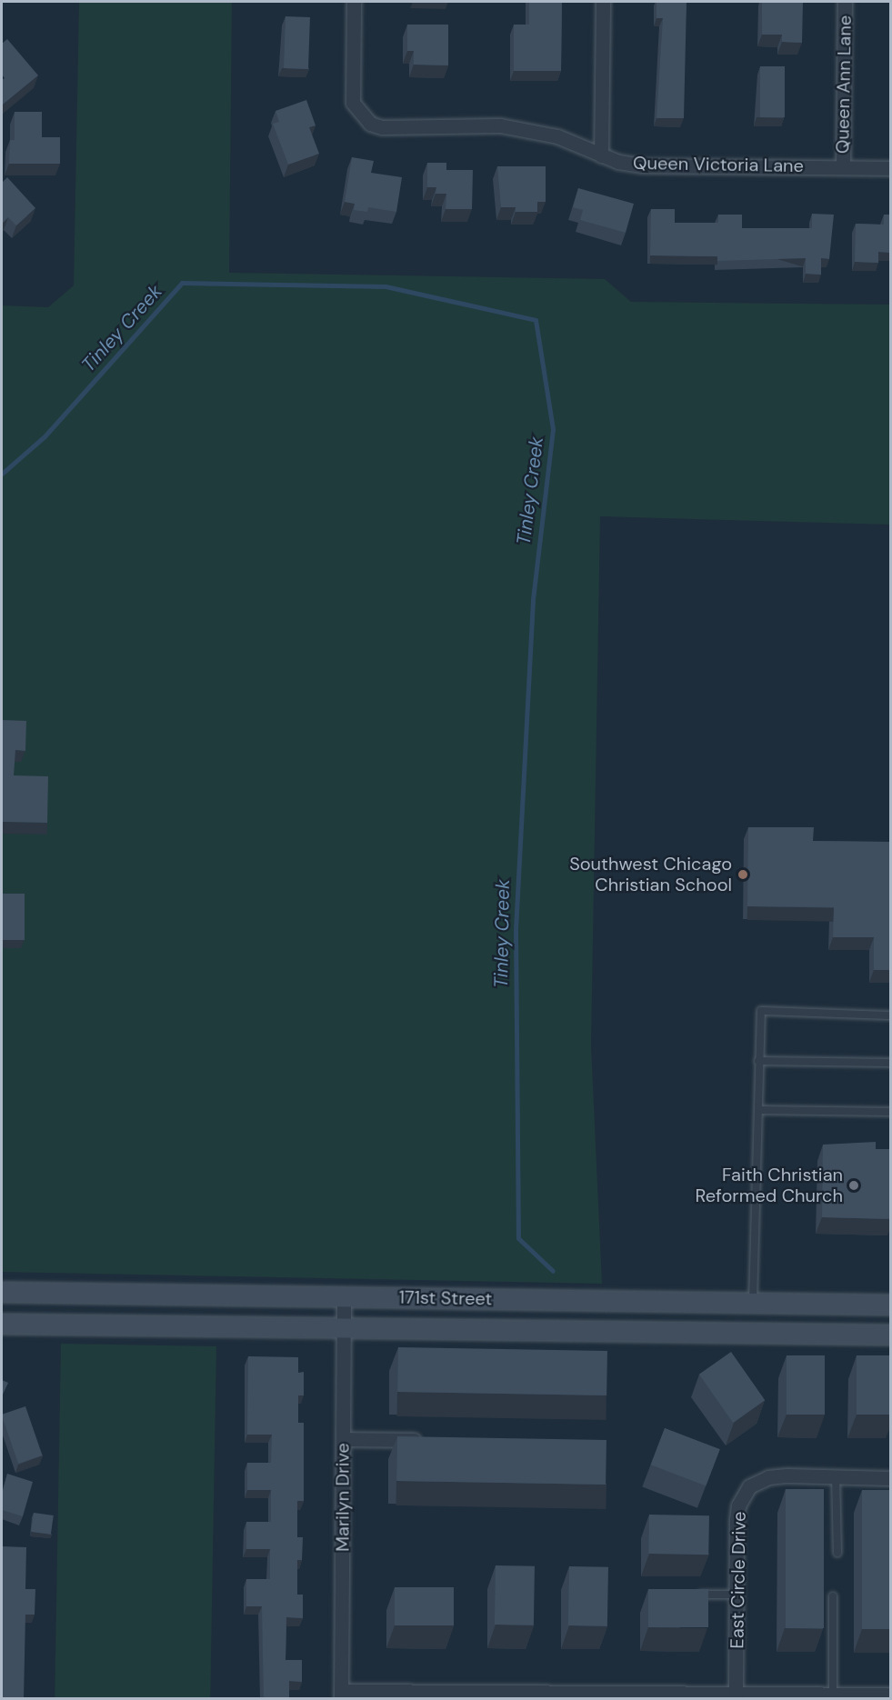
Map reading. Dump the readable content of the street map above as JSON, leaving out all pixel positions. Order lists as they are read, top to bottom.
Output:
{
  "streets": {
    "street": [
      "Queen Ann Lane",
      "Queen Victoria Lane",
      "171st Street",
      "Marilyn Drive",
      "East Circle Drive"
    ]
  },
  "crossings": [
    ["Queen Ann Lane", "Queen Victoria Lane"],
    ["171st Street", "Marilyn Drive"]
  ],
  "water": ["Tinley Creek"],
  "places": ["Southwest Chicago Christian School", "Faith Christian Reformed Church"]
}
